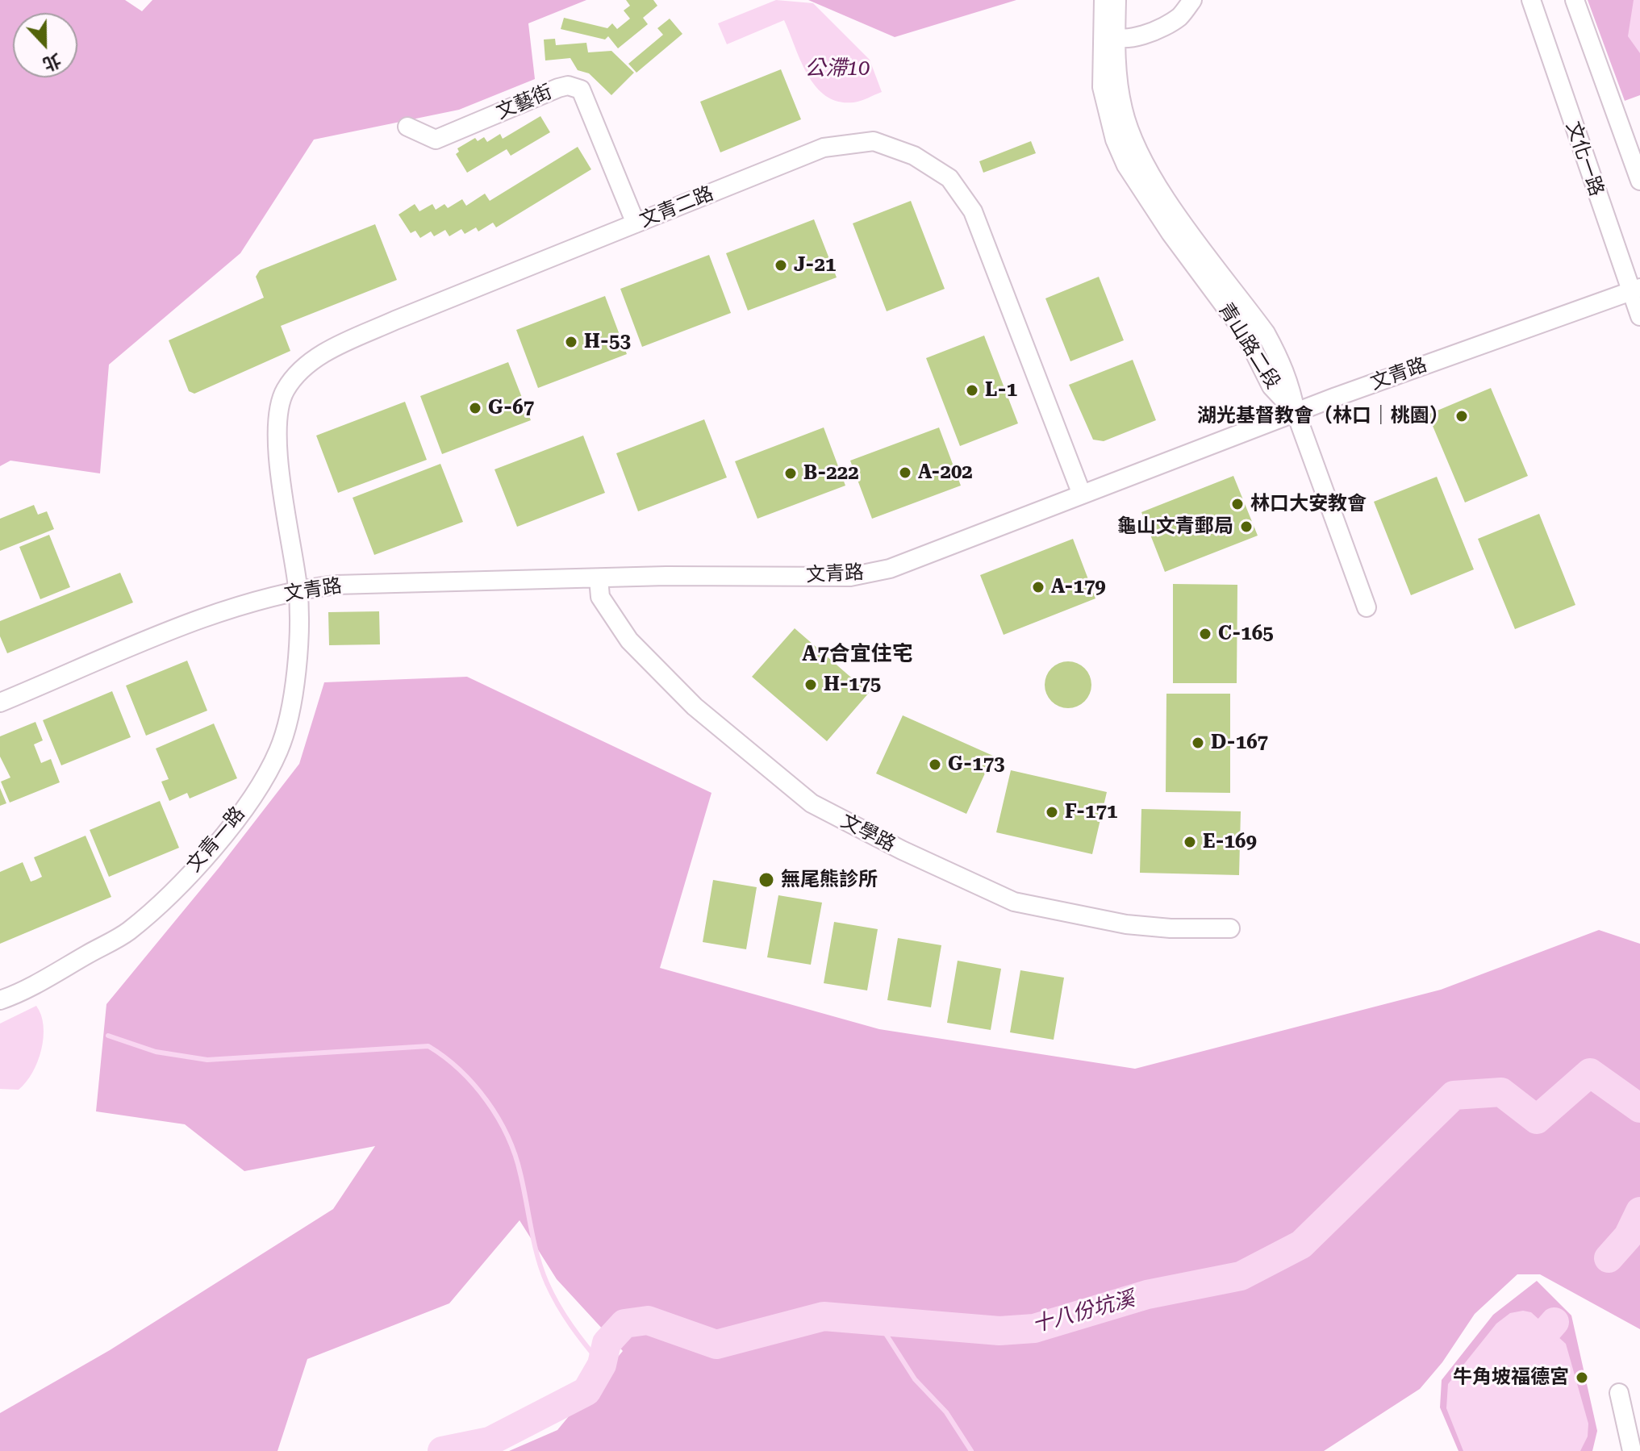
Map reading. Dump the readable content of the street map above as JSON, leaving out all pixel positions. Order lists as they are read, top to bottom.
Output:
{
  "streets": {
    "street": [
      "文藝街",
      "文化一路",
      "文青二路",
      "青山路二段",
      "文青路",
      "文學路",
      "文青一路"
    ]
  },
  "crossings": [
    ["文藝街", "文青二路"],
    ["文化一路", "文青路"],
    ["文青二路", "文青路"],
    ["文青二路", "文青一路"],
    ["青山路二段", "文青路"],
    ["文青路", "文學路"],
    ["文青路", "文青一路"]
  ],
  "districts": ["A7合宜住宅"],
  "water": ["公滯10", "十八份坑溪"],
  "places": [
    "J-21",
    "H-53",
    "L-1",
    "G-67",
    "湖光基督教會（林口｜桃園）",
    "A-202",
    "B-222",
    "林口大安教會",
    "龜山文青郵局",
    "A-179",
    "C-165",
    "H-175",
    "D-167",
    "G-173",
    "F-171",
    "E-169",
    "無尾熊診所",
    "牛角坡福德宮"
  ],
  "north": "bottom"
}
